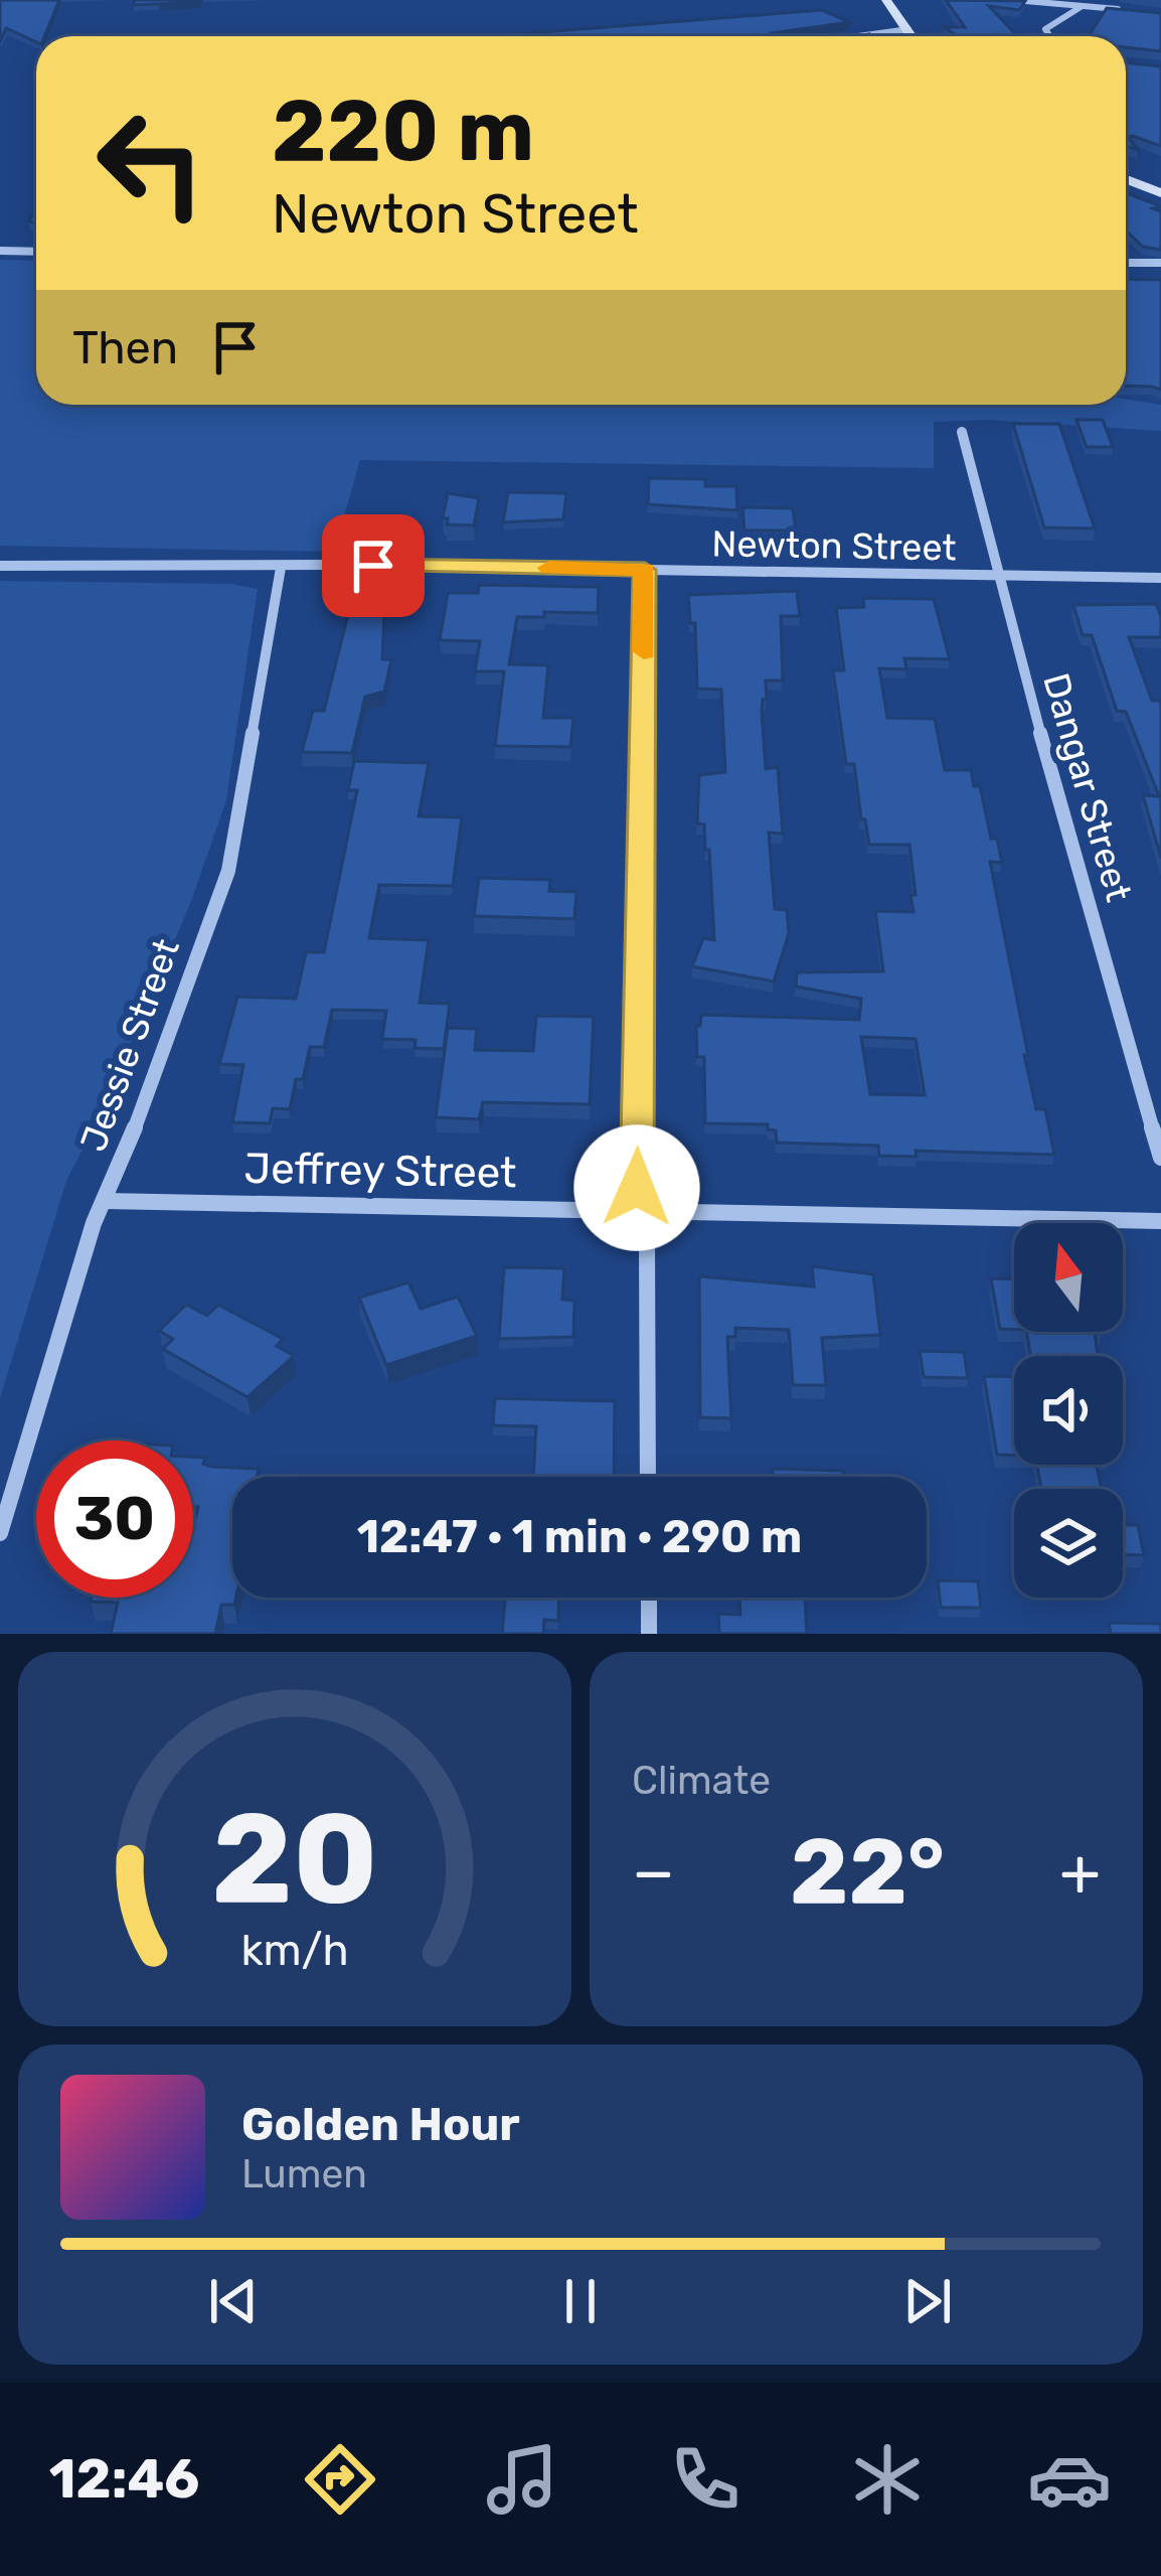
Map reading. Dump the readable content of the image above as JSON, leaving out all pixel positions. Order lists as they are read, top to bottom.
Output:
{
  "streets": {
    "street": [
      "Newton Street",
      "Dangar Street",
      "Jessie Street",
      "Jeffrey Street"
    ]
  },
  "crossings": [
    ["Newton Street", "Dangar Street"],
    ["Newton Street", "Jessie Street"],
    ["Jessie Street", "Jeffrey Street"]
  ],
  "north": "top",
  "page": {
    "turn": ["220 m", "Newton Street"],
    "then": "Then",
    "limit": "30",
    "trip": "12:47 · 1 min · 290 m",
    "tile": "Climate",
    "heat": ["−", "22°", "+"],
    "song": ["Golden Hour", "Lumen"],
    "tabs": "12:46",
    "gauge": ["20", "km/h"]
  }
}
